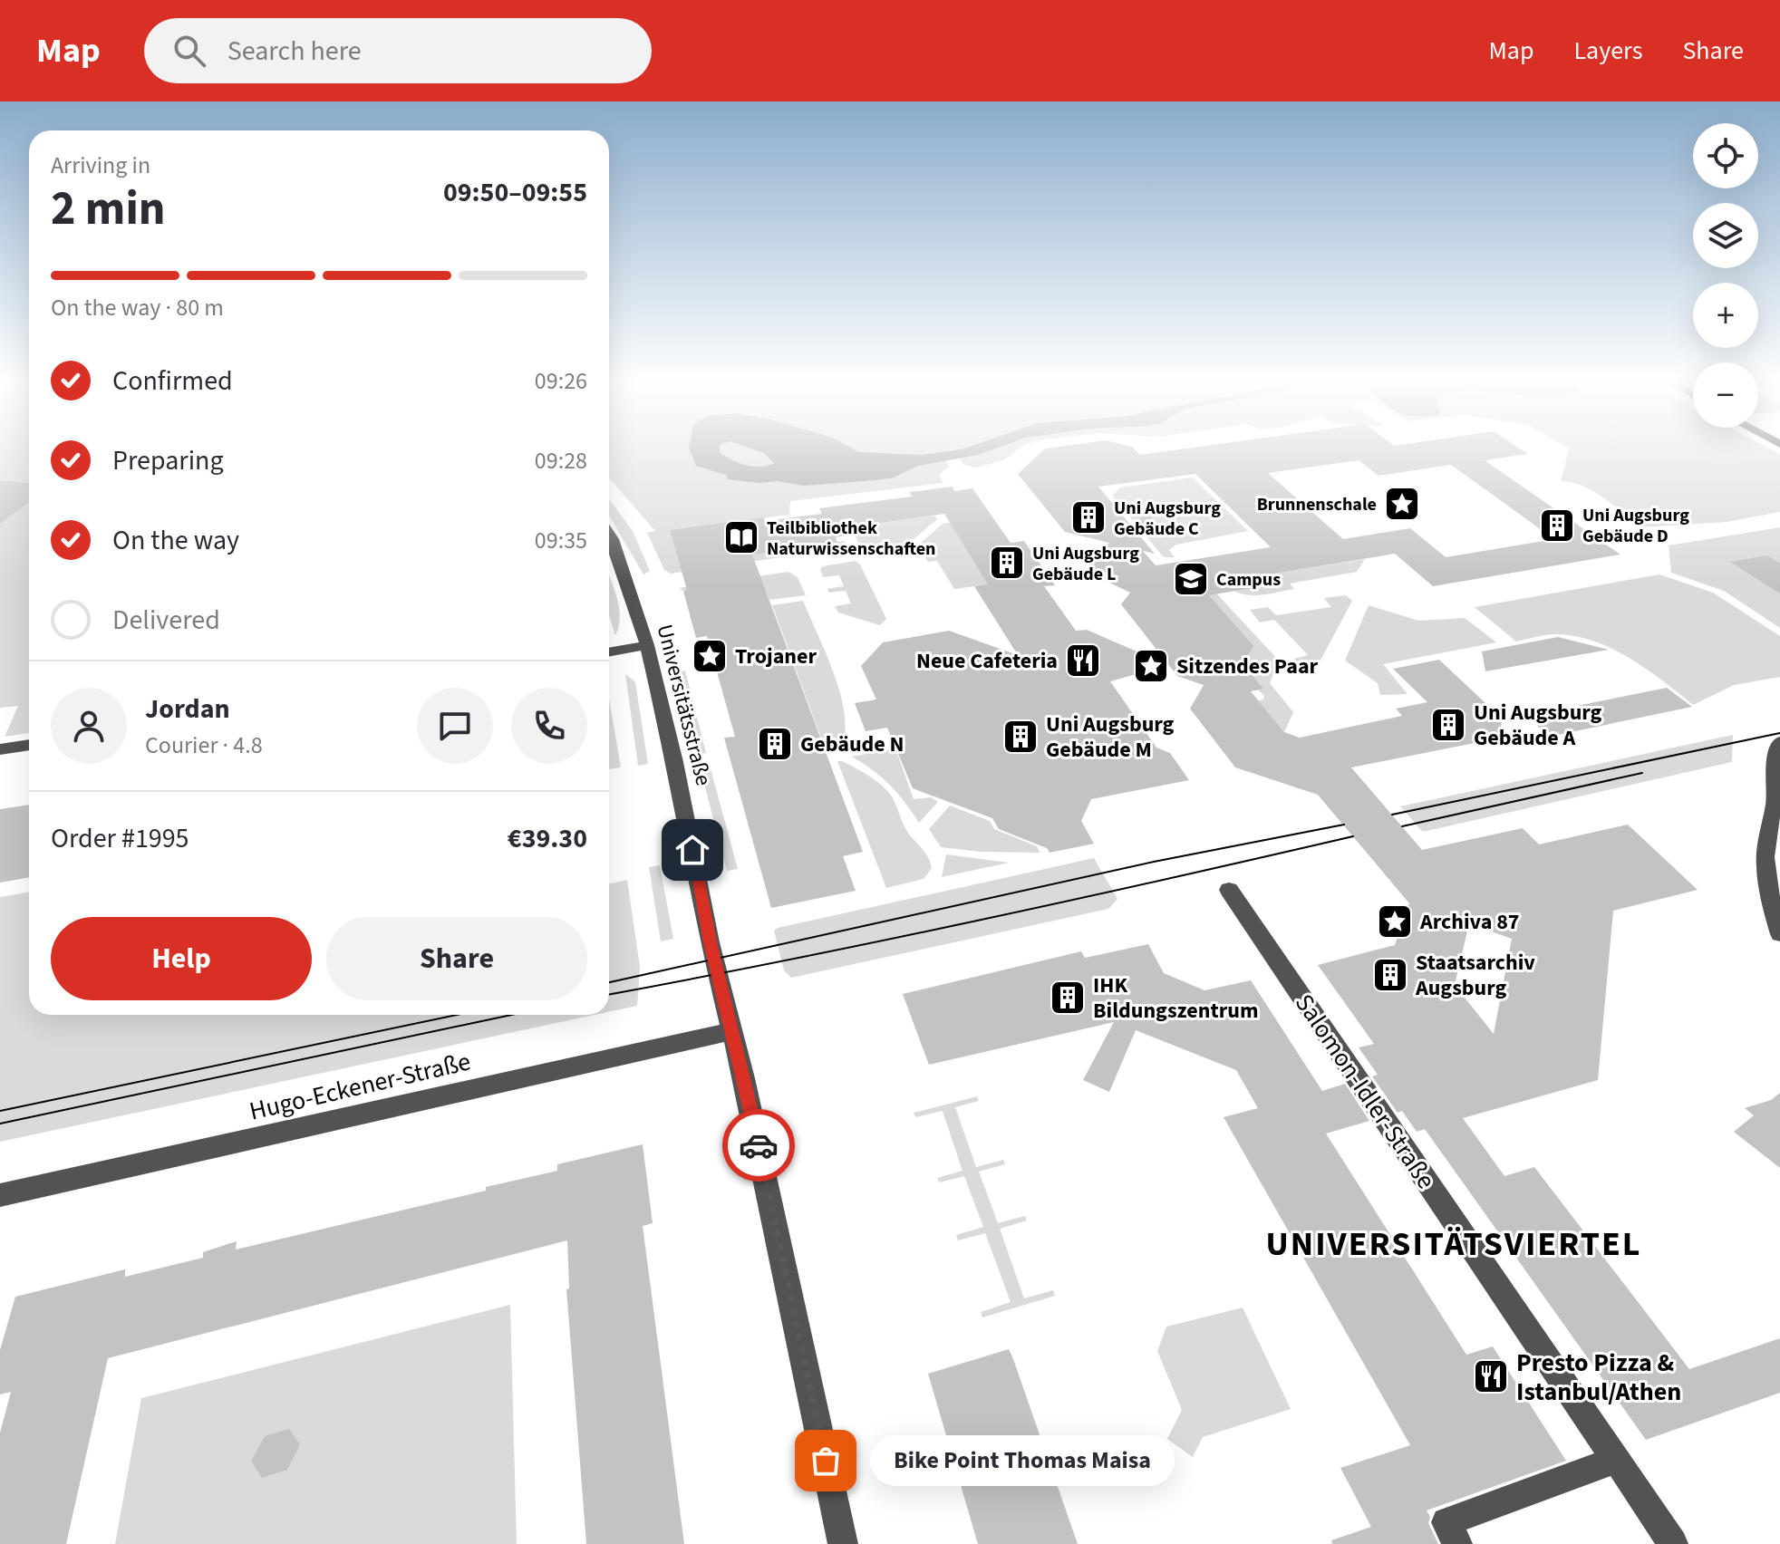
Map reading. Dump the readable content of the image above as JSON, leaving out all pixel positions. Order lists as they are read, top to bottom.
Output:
{
  "streets": {
    "street": ["Universitätsstraße", "Hugo-Eckener-Straße", "Salomon-Idler-Straße"]
  },
  "crossings": [
    ["Universitätsstraße", "Hugo-Eckener-Straße"]
  ],
  "districts": ["UNIVERSITÄTSVIERTEL"],
  "places": {
    "place": [
      "Brunnenschale",
      "Trojaner",
      "Sitzendes Paar",
      "Archiva 87"
    ],
    "building": [
      "Uni Augsburg Gebäude C",
      "Uni Augsburg Gebäude D",
      "Uni Augsburg Gebäude L",
      "Uni Augsburg Gebäude A",
      "Uni Augsburg Gebäude M",
      "Gebäude N",
      "Staatsarchiv Augsburg",
      "IHK Bildungszentrum"
    ],
    "library": ["Teilbibliothek Naturwissenschaften"],
    "school or university": ["Campus"],
    "restaurant": ["Neue Cafeteria", "Presto Pizza & Istanbul/Athen"],
    "other": ["Bike Point Thomas Maisa"]
  },
  "page": {
    "header": "Map",
    "search": "Search here",
    "nav": ["Map", "Layers", "Share"],
    "map_buttons": ["+", "−"],
    "heading": ["2 min", "Arriving in", "09:50–09:55"],
    "panel": [
      "Jordan",
      "Courier · 4.8",
      "Order #1995",
      "€39.30"
    ],
    "bar": "On the way · 80 m",
    "list": [
      ["Confirmed", "09:26"],
      ["Preparing", "09:28"],
      ["On the way", "09:35"],
      "Delivered"
    ],
    "buttons": ["Help", "Share"],
    "bubble": "Bike Point Thomas Maisa"
  }
}
